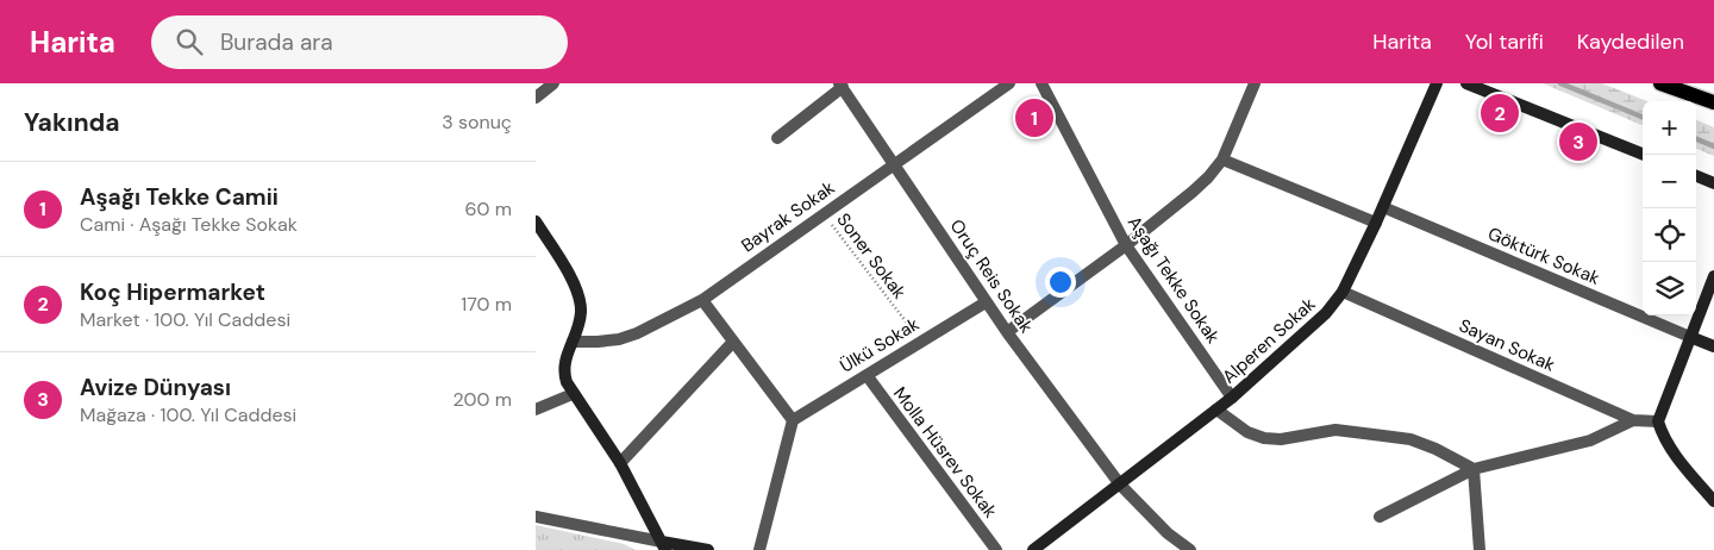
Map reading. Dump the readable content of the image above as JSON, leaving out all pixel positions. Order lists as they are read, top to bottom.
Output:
{
  "streets": {
    "street": [
      "Bayrak Sokak",
      "Göktürk Sokak",
      "Oruç Reis Sokak",
      "Aşağı Tekke Sokak",
      "Alperen Sokak",
      "Ülkü Sokak",
      "Sayan Sokak",
      "Molla Hüsrev Sokak"
    ],
    "path": ["Soner Sokak"]
  },
  "crossings": [
    ["Bayrak Sokak", "Soner Sokak"],
    ["Bayrak Sokak", "Oruç Reis Sokak"],
    ["Soner Sokak", "Ülkü Sokak"],
    ["Göktürk Sokak", "Alperen Sokak"],
    ["Oruç Reis Sokak", "Alperen Sokak"],
    ["Oruç Reis Sokak", "Ülkü Sokak"],
    ["Aşağı Tekke Sokak", "Alperen Sokak"],
    ["Alperen Sokak", "Sayan Sokak"],
    ["Ülkü Sokak", "Molla Hüsrev Sokak"]
  ],
  "page": {
    "header": "Harita",
    "search": "Burada ara",
    "nav": ["Harita", "Yol tarifi", "Kaydedilen"],
    "heading": ["Yakında", "3 sonuç"],
    "pins": ["2", "1", "3"],
    "map_buttons": ["+", "−"],
    "list": [
      {
        "mark": "1",
        "name": "Aşağı Tekke Camii",
        "note": "Cami · Aşağı Tekke Sokak",
        "value": "60 m"
      },
      {
        "mark": "2",
        "name": "Koç Hipermarket",
        "note": "Market · 100. Yıl Caddesi",
        "value": "170 m"
      },
      {
        "mark": "3",
        "name": "Avize Dünyası",
        "note": "Mağaza · 100. Yıl Caddesi",
        "value": "200 m"
      }
    ]
  }
}
